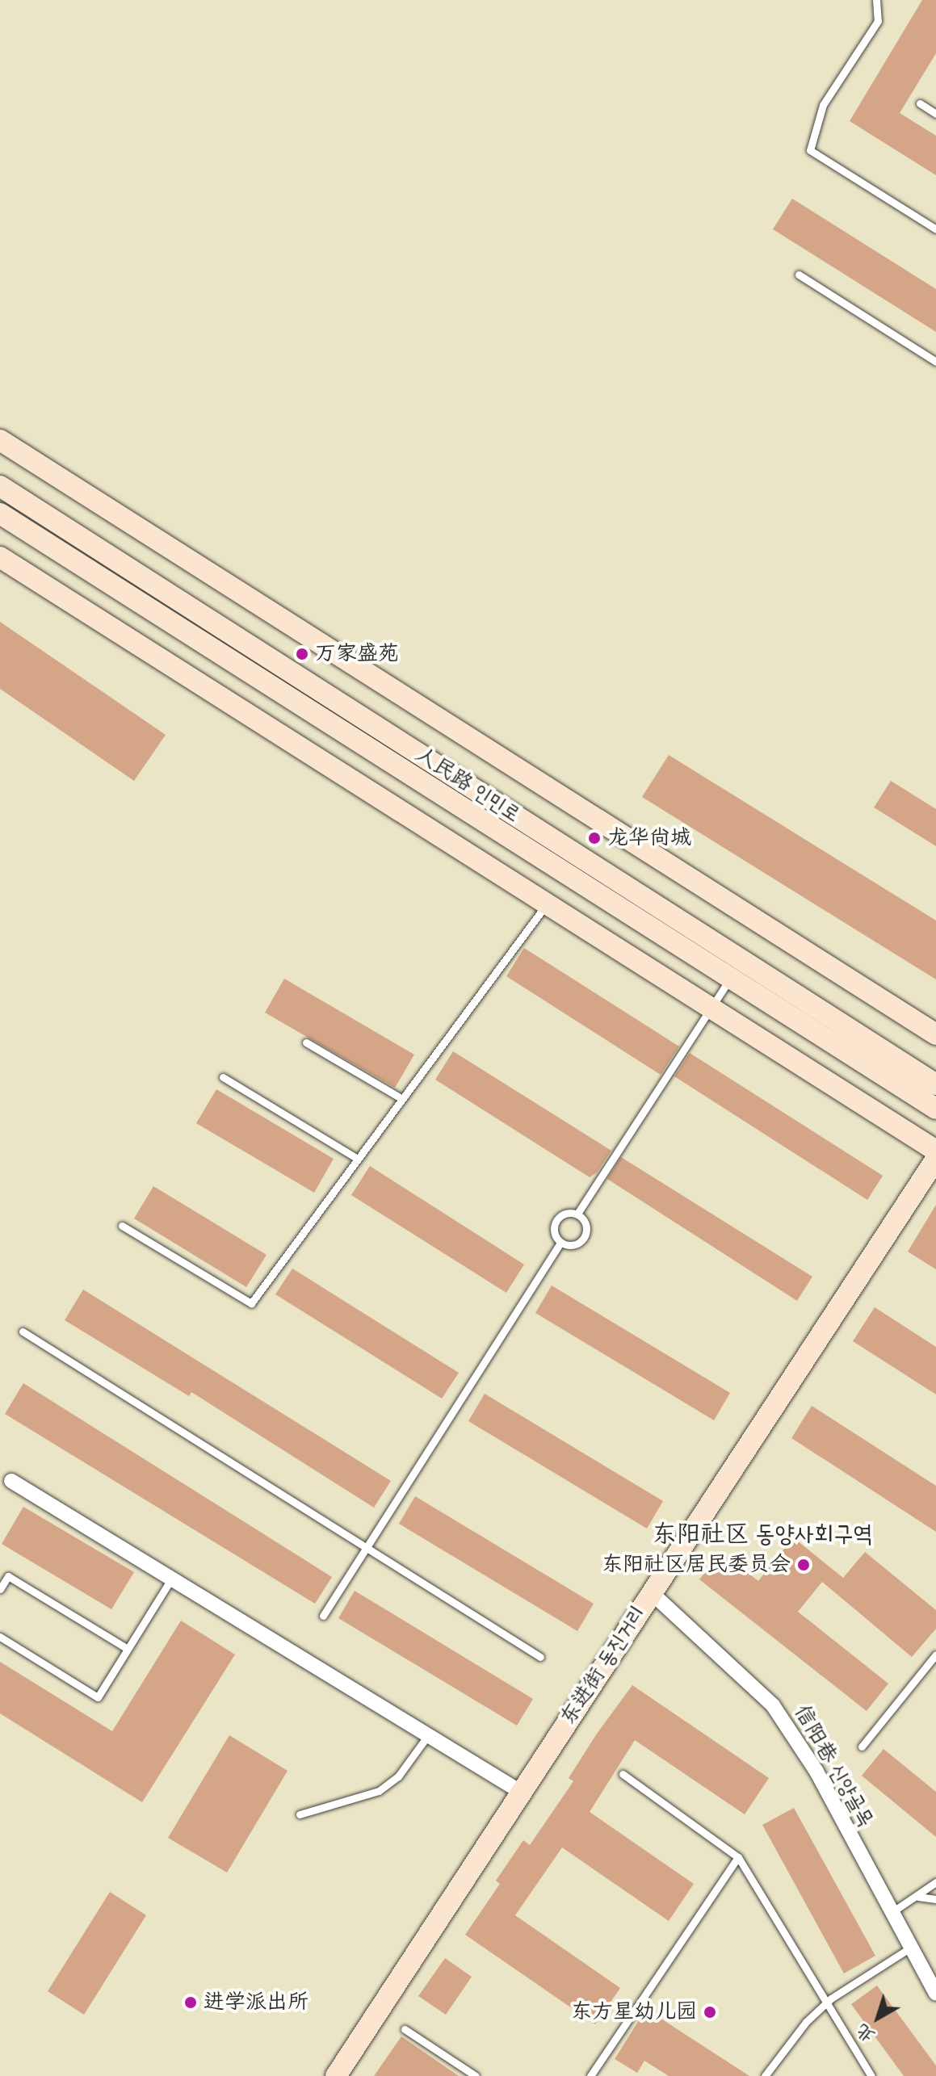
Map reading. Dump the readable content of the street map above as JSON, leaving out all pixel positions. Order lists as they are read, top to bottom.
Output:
{
  "streets": {
    "street": ["人民路 인민로", "东进街 동진거리", "信阳巷 신양골목"]
  },
  "crossings": [
    ["东进街 동진거리", "信阳巷 신양골목"]
  ],
  "districts": ["东阳社区 동양사회구역"],
  "places": [
    "万家盛苑",
    "龙华尚城",
    "东阳社区居民委员会",
    "进学派出所",
    "东方星幼儿园"
  ],
  "north": "bottom left"
}
